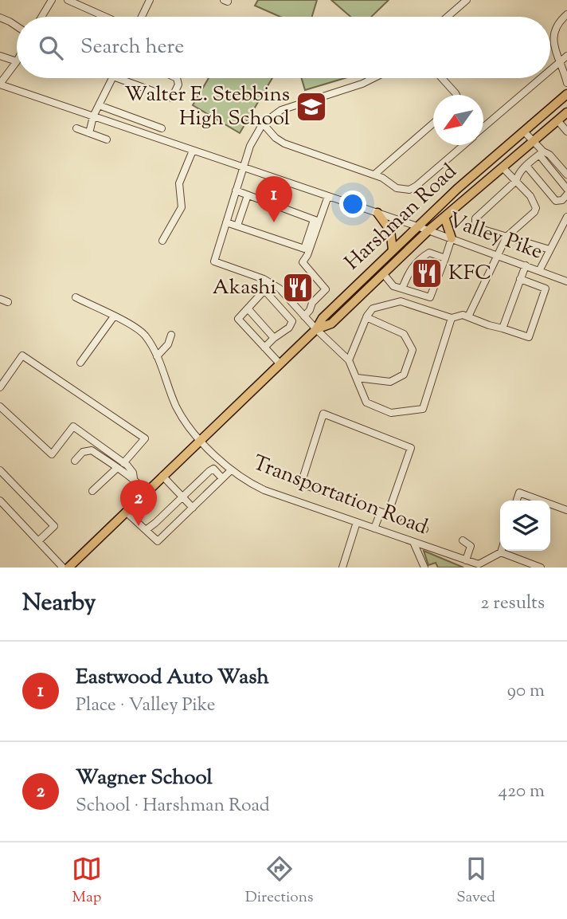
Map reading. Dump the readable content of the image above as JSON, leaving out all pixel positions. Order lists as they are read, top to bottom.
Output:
{
  "streets": {
    "main road": ["Harshman Road"],
    "street": ["Valley Pike", "Transportation Road"]
  },
  "crossings": [
    ["Harshman Road", "Valley Pike"],
    ["Harshman Road", "Transportation Road"]
  ],
  "places": {
    "school or university": ["Walter E. Stebbins High School"],
    "restaurant": ["KFC", "Akashi"]
  },
  "north": "bottom left",
  "page": {
    "search": "Search here",
    "pins": ["1", "2"],
    "heading": ["Nearby", "2 results"],
    "list": [
      {
        "mark": "1",
        "name": "Eastwood Auto Wash",
        "note": "Place · Valley Pike",
        "value": "90 m"
      },
      {
        "mark": "2",
        "name": "Wagner School",
        "note": "School · Harshman Road",
        "value": "420 m"
      }
    ],
    "nav": ["Map", "Directions", "Saved"]
  }
}
